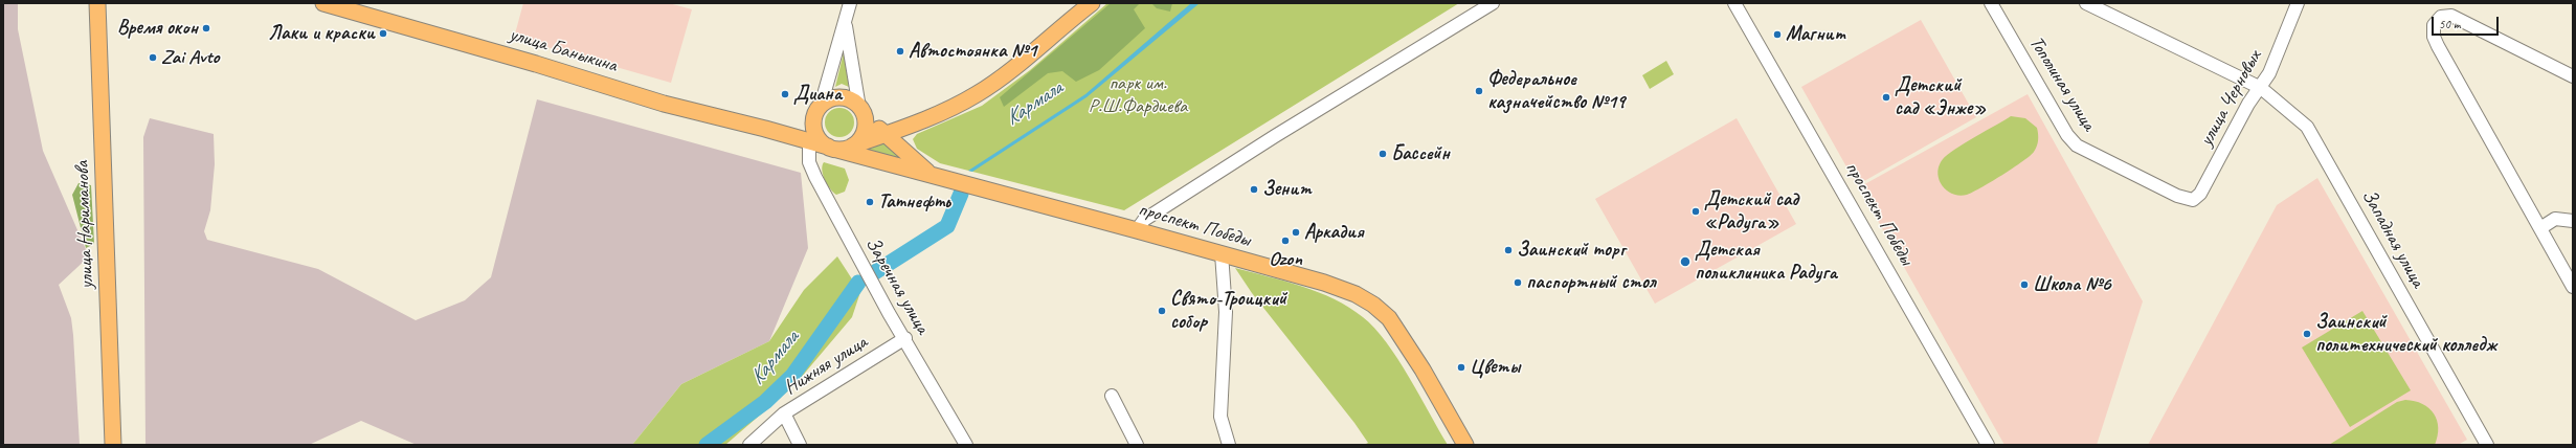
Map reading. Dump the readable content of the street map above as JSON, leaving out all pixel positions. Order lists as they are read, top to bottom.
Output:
{
  "streets": {
    "main road": ["улица Баныкина", "проспект Победы", "улица Нариманова"],
    "street": [
      "Тополиная улица",
      "улица Черновых",
      "Западная улица",
      "Заречная улица",
      "Нижняя улица"
    ]
  },
  "crossings": [
    ["улица Баныкина", "проспект Победы"],
    ["улица Баныкина", "Заречная улица"],
    ["Тополиная улица", "улица Черновых"],
    ["улица Черновых", "Западная улица"],
    ["проспект Победы", "Заречная улица"],
    ["Заречная улица", "Нижняя улица"]
  ],
  "water": ["Кармала"],
  "parks": ["парк им. Р.Ш.Фардиева"],
  "places": [
    "Время окон",
    "Лаки и краски",
    "Магнит",
    "Автостоянка №1",
    "Zai Avto",
    "Федеральное казначейство №19",
    "Диана",
    "Детский сад «Энже»",
    "Бассейн",
    "Зенит",
    "Татнефть",
    "Детский сад «Радуга»",
    "Аркадия",
    "Ozon",
    "Заинский торг",
    "Детская поликлиника Радуга",
    "паспортный стол",
    "Школа №6",
    "Свято-Троицкий собор",
    "Заинский политехнический колледж",
    "Цветы"
  ],
  "scale_bar": "50 m"
}
